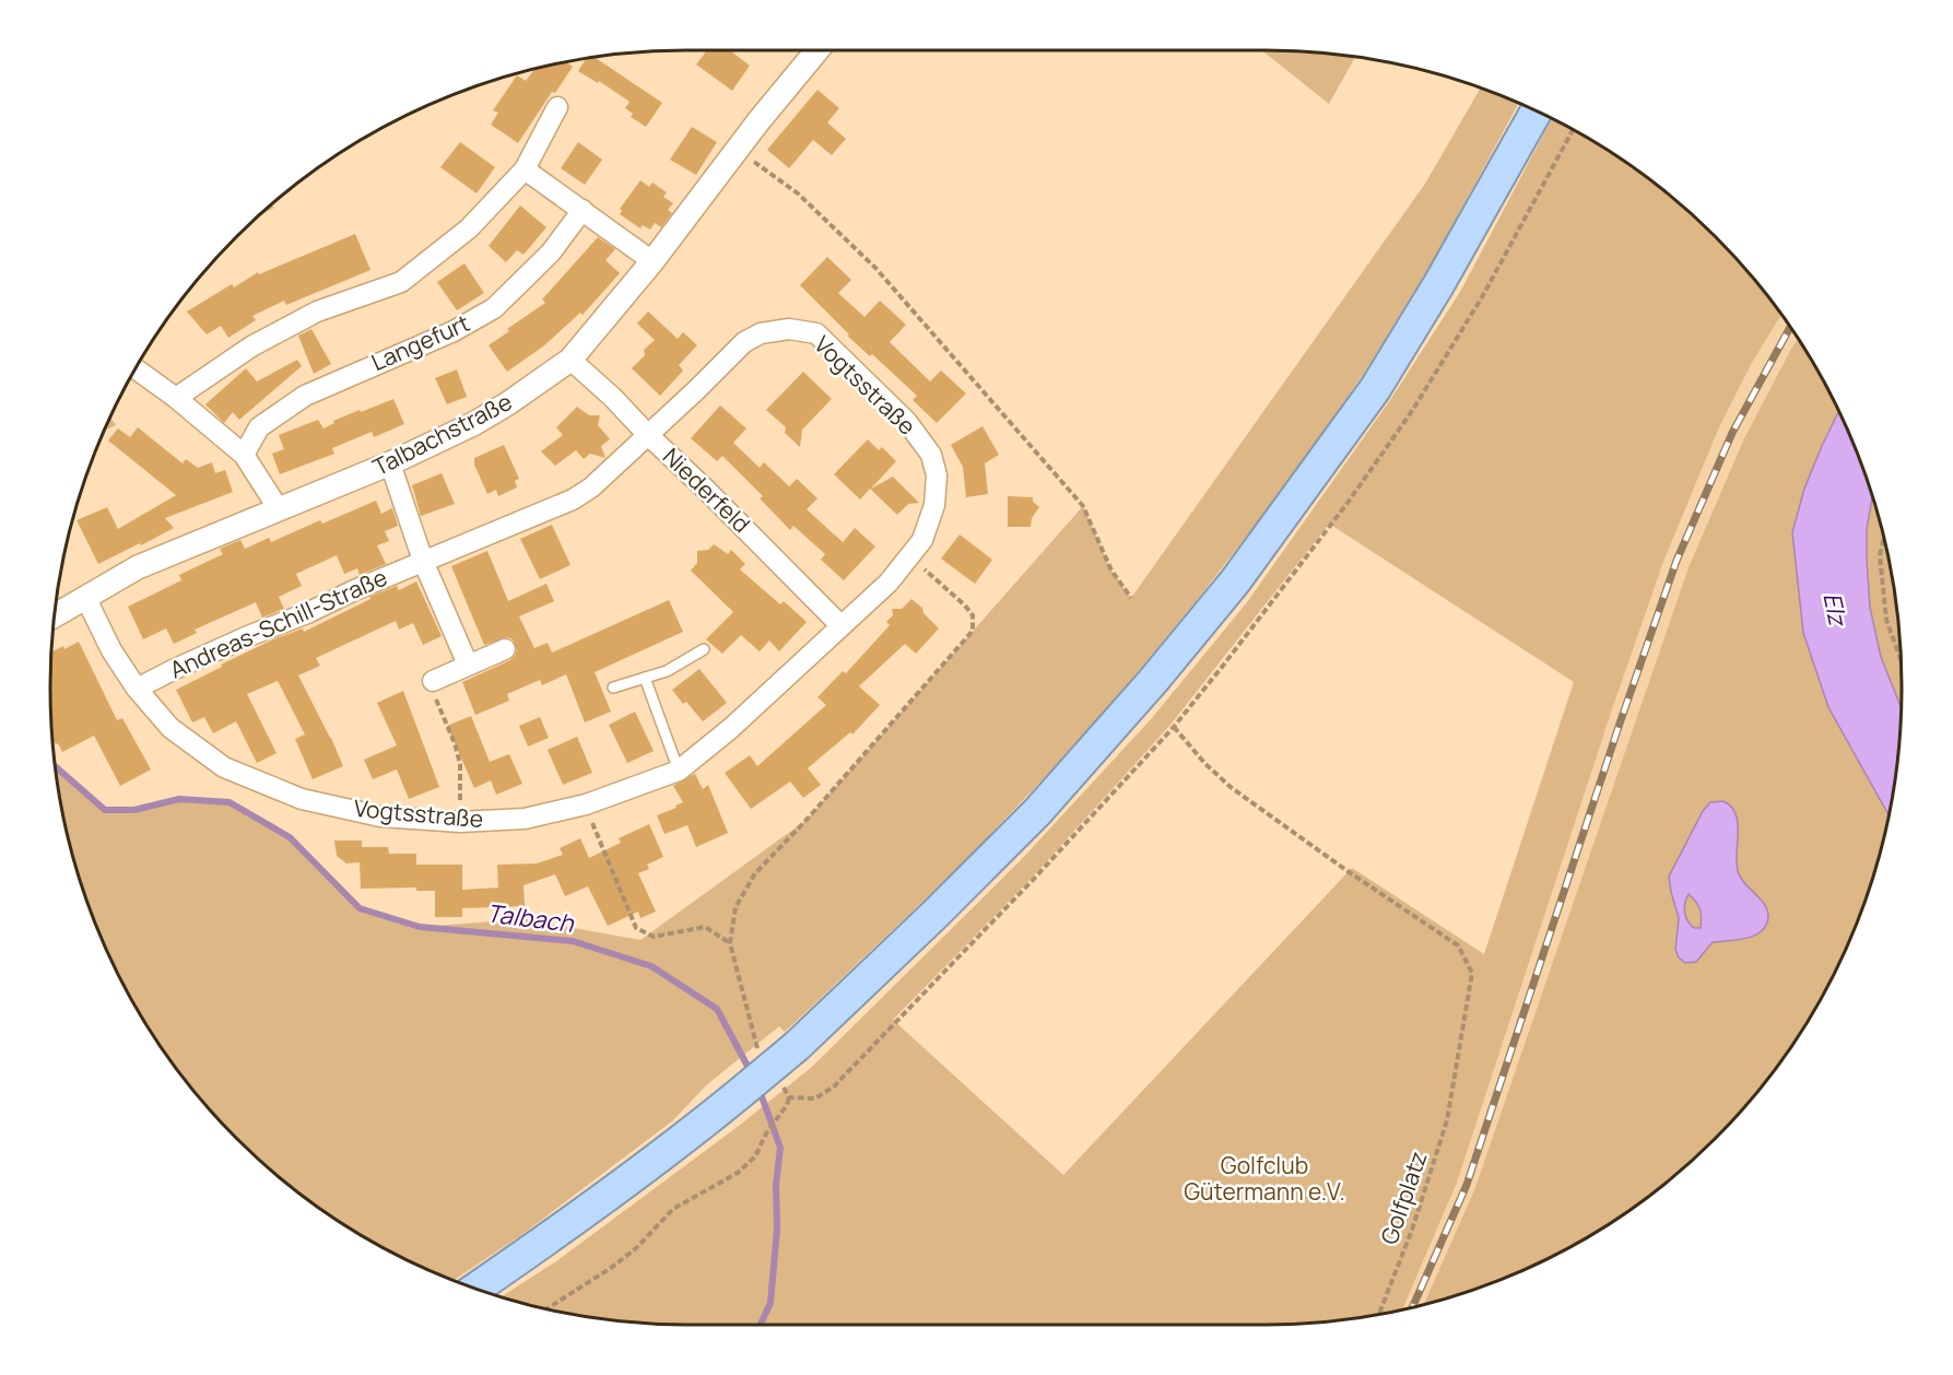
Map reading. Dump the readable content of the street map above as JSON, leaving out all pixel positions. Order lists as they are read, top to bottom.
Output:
{
  "streets": {
    "street": [
      "Langefurt",
      "Vogtsstraße",
      "Talbachstraße",
      "Niederfeld",
      "Andreas-Schill-Straße"
    ],
    "path": ["Golfplatz"]
  },
  "crossings": [
    ["Vogtsstraße", "Talbachstraße"],
    ["Vogtsstraße", "Niederfeld"],
    ["Vogtsstraße", "Andreas-Schill-Straße"],
    ["Talbachstraße", "Niederfeld"],
    ["Niederfeld", "Andreas-Schill-Straße"]
  ],
  "water": ["Elz", "Talbach"],
  "parks": ["Golfclub Gütermann e.V."]
}
